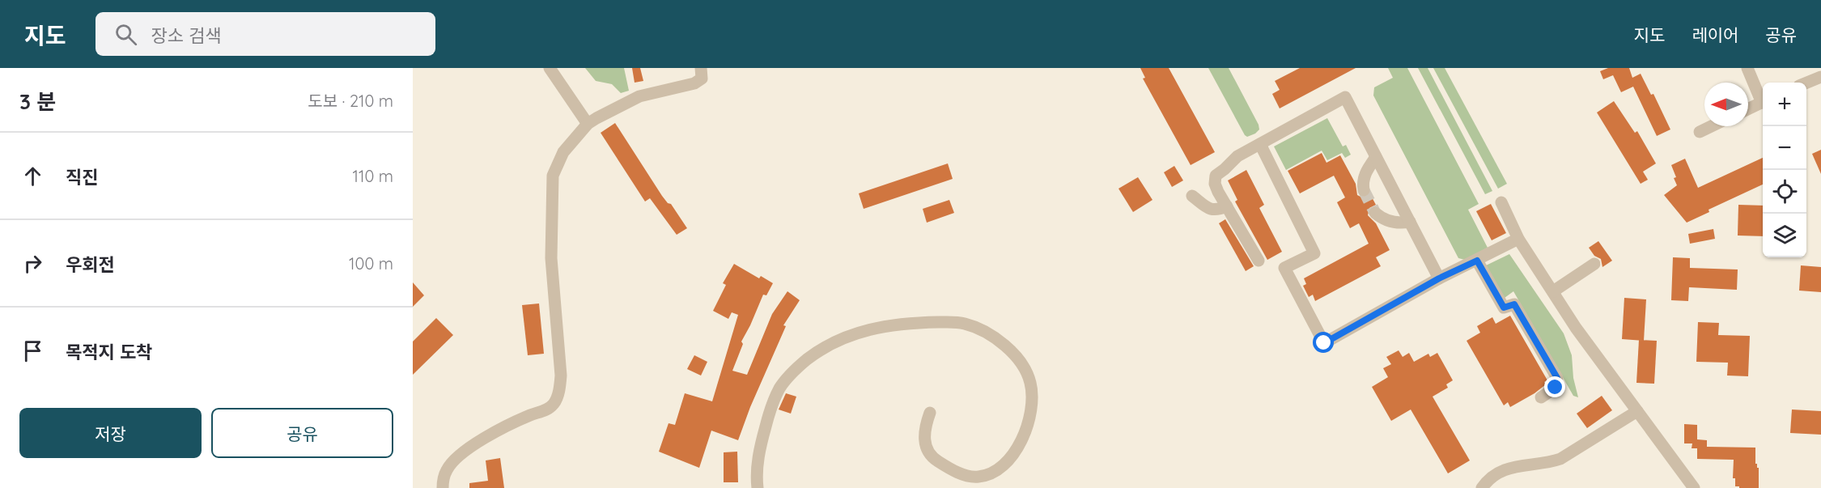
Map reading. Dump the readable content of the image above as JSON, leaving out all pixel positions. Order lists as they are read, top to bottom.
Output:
{
  "north": "left",
  "page": {
    "header": "지도",
    "search": "장소 검색",
    "nav": ["지도", "레이어", "공유"],
    "heading": ["3 분", "도보 · 210 m"],
    "map_buttons": ["+", "−"],
    "list": [
      ["직진", "110 m"],
      ["우회전", "100 m"],
      "목적지 도착"
    ],
    "buttons": ["저장", "공유"]
  }
}
